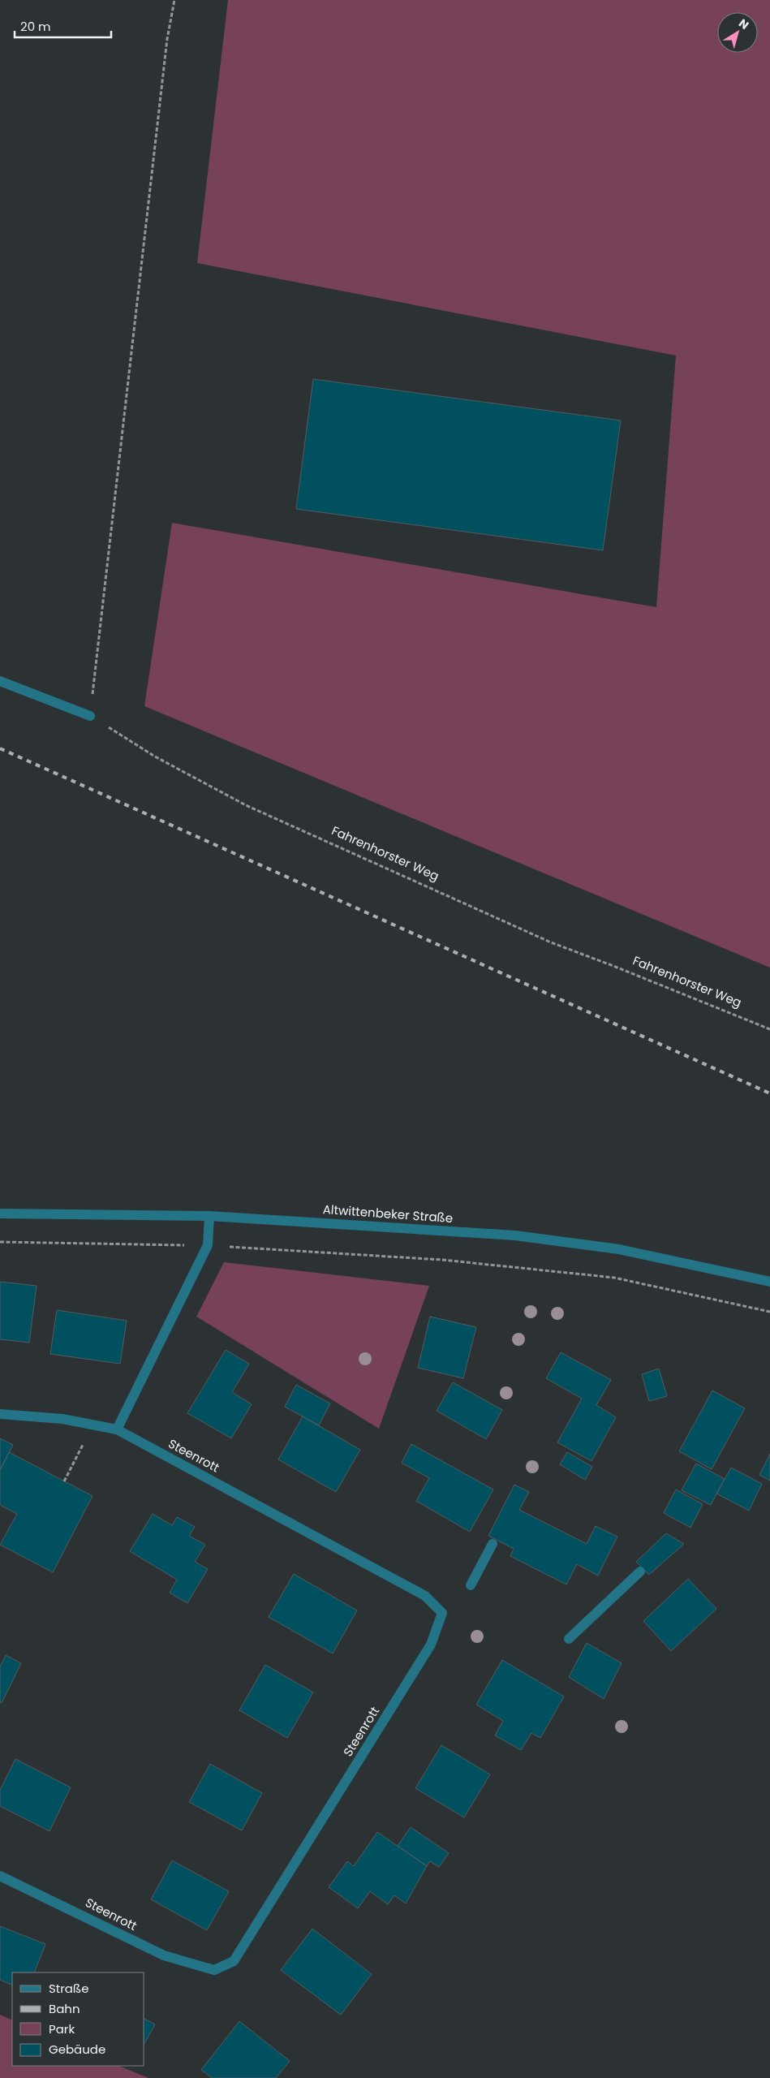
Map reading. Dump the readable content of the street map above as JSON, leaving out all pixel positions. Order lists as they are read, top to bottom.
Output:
{
  "streets": {
    "street": ["Altwittenbeker Straße", "Steenrott"],
    "path": ["Fahrenhorster Weg"]
  },
  "legend": [
    "Straße",
    "Bahn",
    "Park",
    "Gebäude"
  ],
  "scale_bar": "20 m",
  "north": "top right"
}
